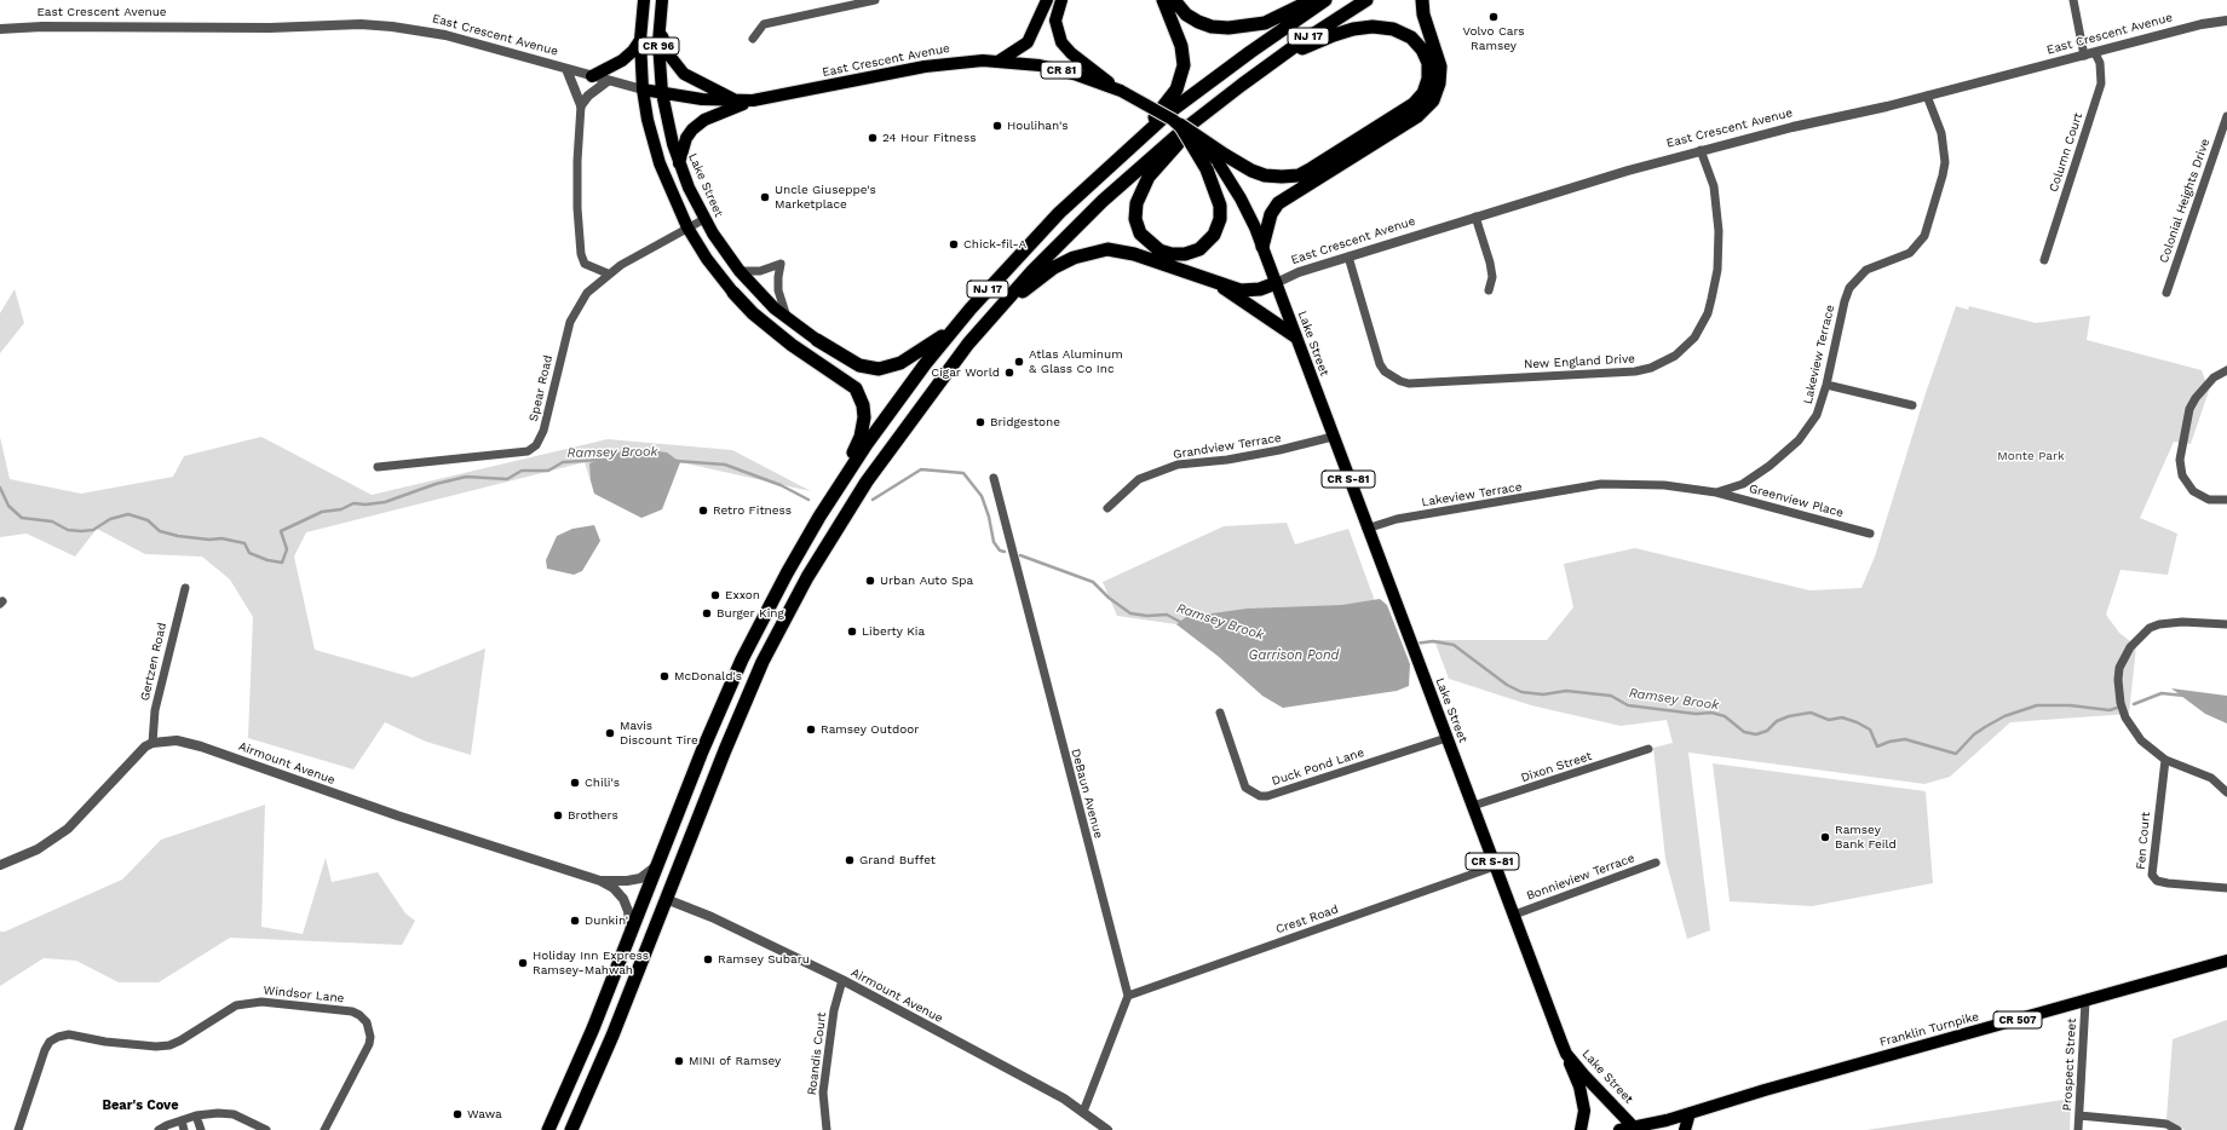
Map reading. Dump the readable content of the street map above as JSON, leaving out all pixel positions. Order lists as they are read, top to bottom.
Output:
{
  "streets": {
    "highway": ["NJ 17"],
    "main road": [
      "East Crescent Avenue",
      "CR 96",
      "CR 81",
      "Lake Street",
      "CR S-81",
      "CR 507",
      "Franklin Turnpike"
    ],
    "street": [
      "Column Court",
      "Colonial Heights Drive",
      "Lakeview Terrace",
      "New England Drive",
      "Spear Road",
      "Grandview Terrace",
      "Greenview Place",
      "Gertzen Road",
      "Airmount Avenue",
      "Duck Pond Lane",
      "Dixon Street",
      "DeBaun Avenue",
      "Fen Court",
      "Bonnieview Terrace",
      "Crest Road",
      "Windsor Lane",
      "Roandis Court",
      "Prospect Street"
    ]
  },
  "crossings": [
    ["East Crescent Avenue", "CR 96"],
    ["East Crescent Avenue", "Column Court"],
    ["East Crescent Avenue", "Lake Street"],
    ["East Crescent Avenue", "Lakeview Terrace"],
    ["East Crescent Avenue", "New England Drive"],
    ["NJ 17", "Airmount Avenue"],
    ["Lake Street", "Lakeview Terrace"],
    ["Lake Street", "Spear Road"],
    ["Lake Street", "Grandview Terrace"],
    ["Lake Street", "Duck Pond Lane"],
    ["Lake Street", "Dixon Street"],
    ["Lake Street", "Bonnieview Terrace"],
    ["Lake Street", "Crest Road"],
    ["Lake Street", "CR 507"],
    ["Lake Street", "Franklin Turnpike"],
    ["Lakeview Terrace", "Greenview Place"],
    ["Gertzen Road", "Airmount Avenue"],
    ["Airmount Avenue", "Roandis Court"],
    ["DeBaun Avenue", "Crest Road"],
    ["CR 507", "Franklin Turnpike"],
    ["Franklin Turnpike", "Prospect Street"]
  ],
  "districts": ["Bear's Cove"],
  "water": ["Ramsey Brook", "Garrison Pond"],
  "parks": ["Monte Park"],
  "places": [
    "Volvo Cars Ramsey",
    "Houlihan's",
    "24 Hour Fitness",
    "Uncle Giuseppe's Marketplace",
    "Chick-fil-A",
    "Atlas Aluminum & Glass Co Inc",
    "Cigar World",
    "Bridgestone",
    "Retro Fitness",
    "Urban Auto Spa",
    "Exxon",
    "Burger King",
    "Liberty Kia",
    "McDonald's",
    "Ramsey Outdoor",
    "Mavis Discount Tire",
    "Chili's",
    "Brothers",
    "Ramsey Bank Feild",
    "Grand Buffet",
    "Dunkin'",
    "Ramsey Subaru",
    "Holiday Inn Express Ramsey-Mahwah",
    "MINI of Ramsey",
    "Wawa"
  ]
}
